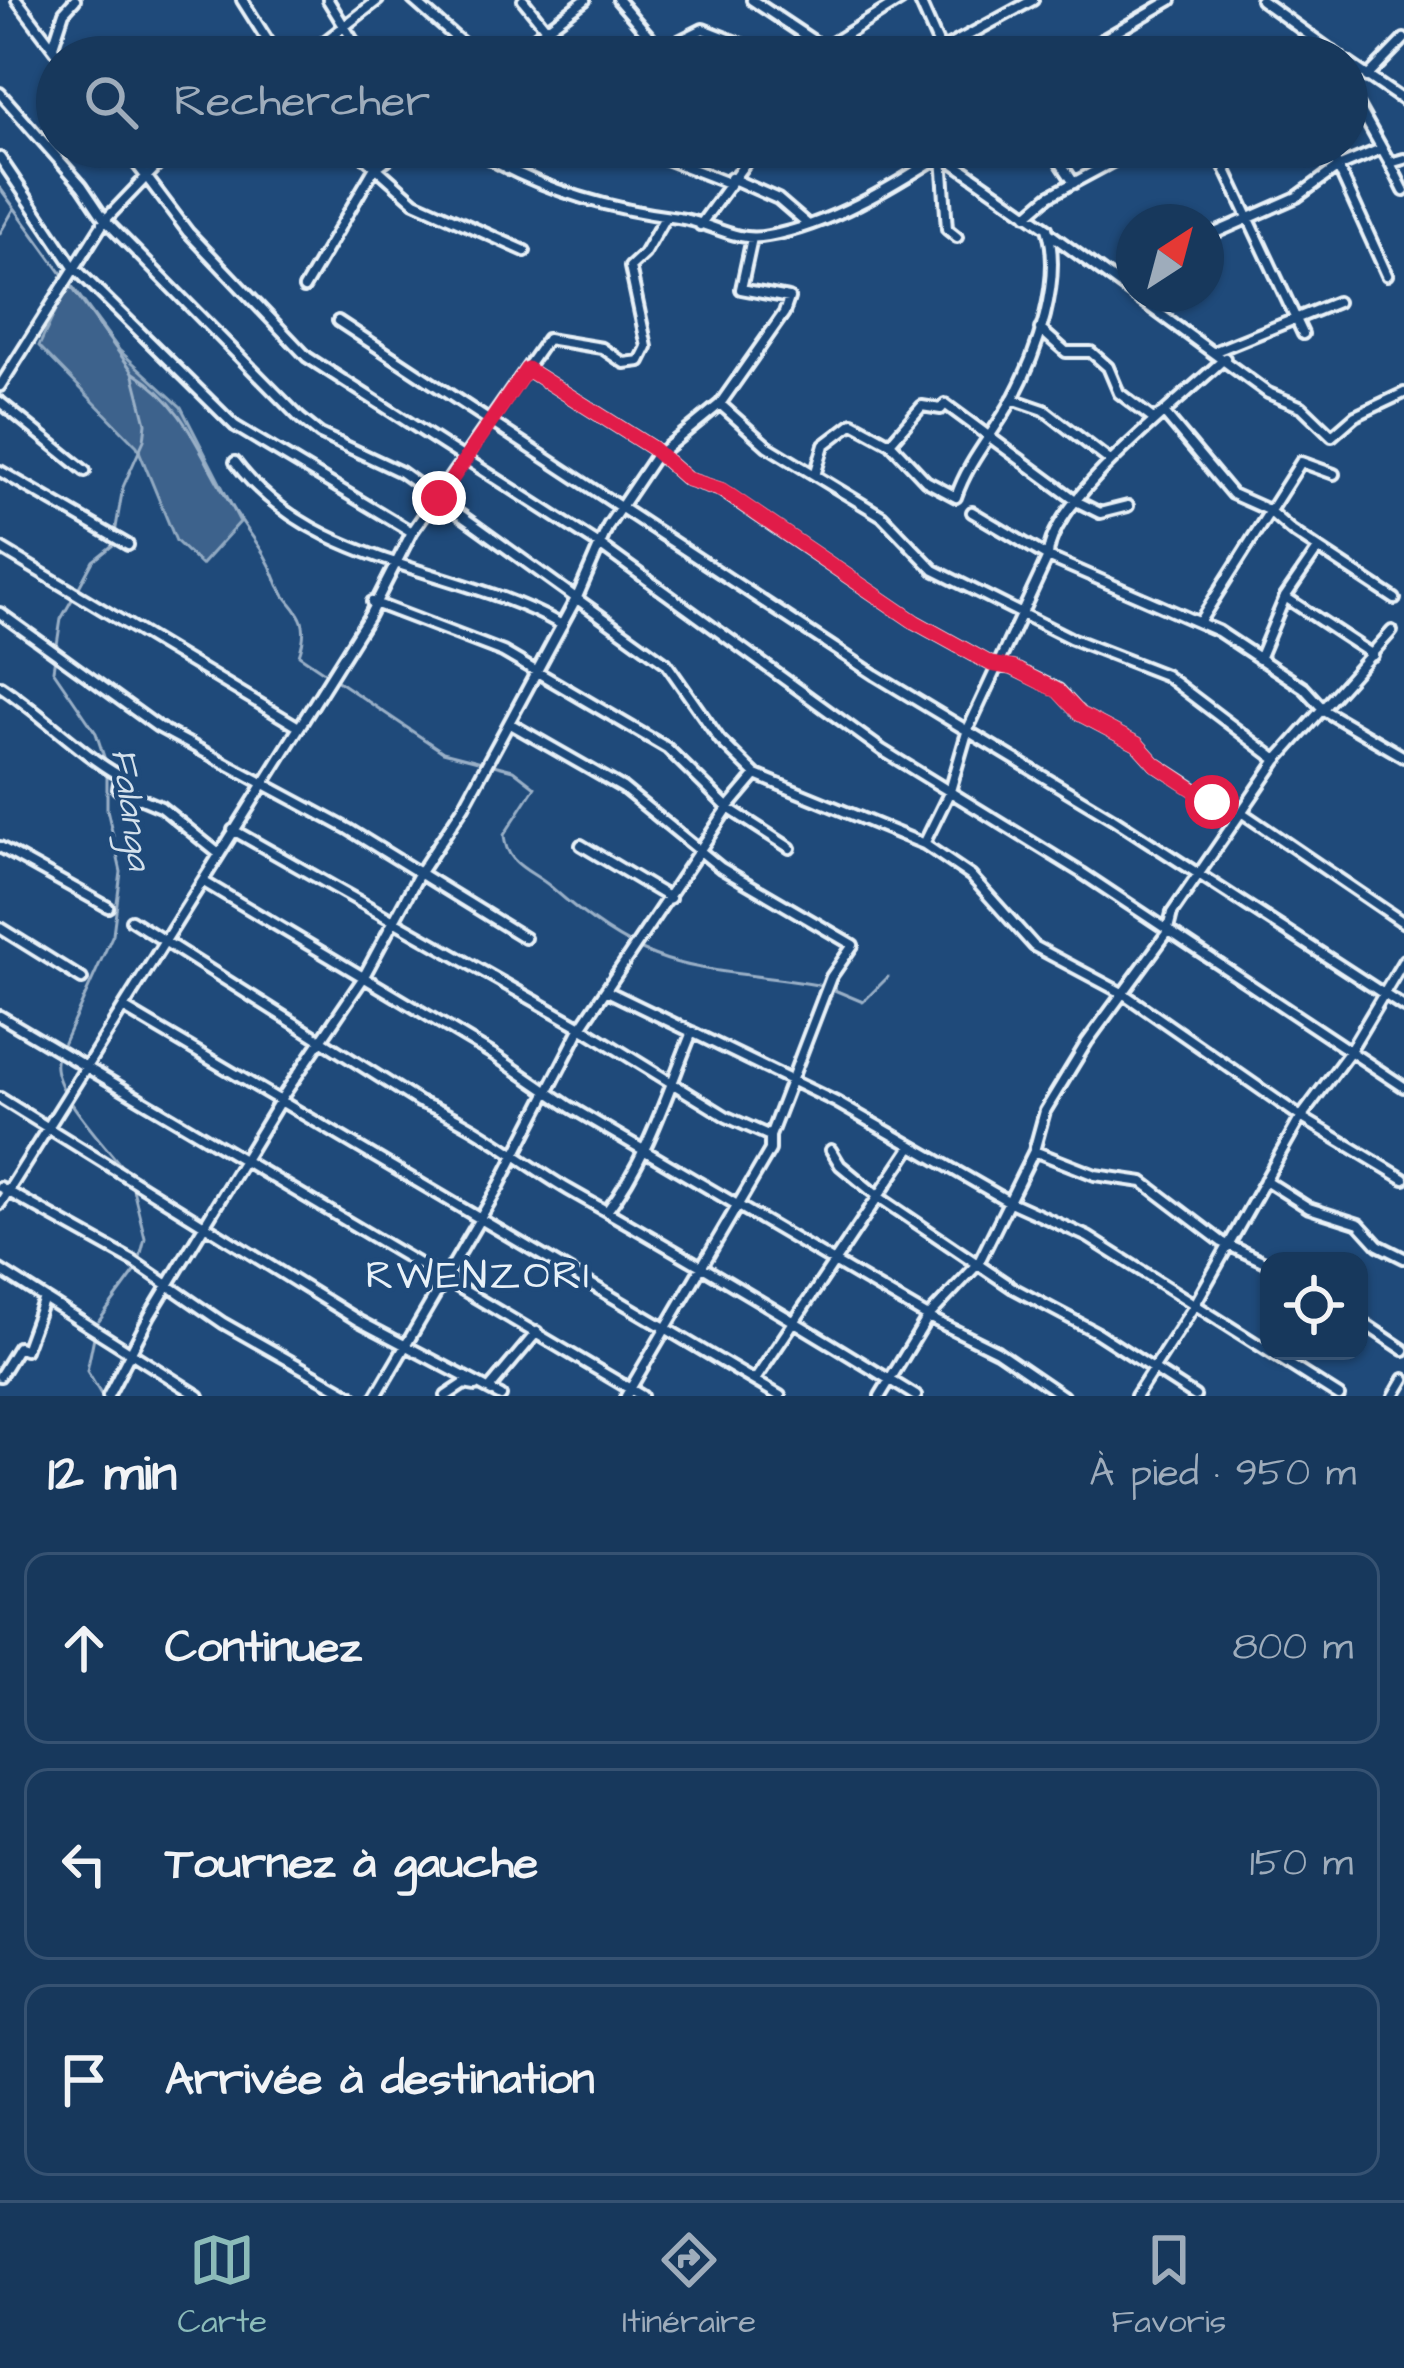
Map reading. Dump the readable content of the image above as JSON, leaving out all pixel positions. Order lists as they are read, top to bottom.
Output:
{
  "districts": ["RWENZORI"],
  "water": ["Falanga"],
  "north": "top right",
  "page": {
    "search": "Rechercher",
    "heading": ["12 min", "À pied · 950 m"],
    "list": [
      ["Continuez", "800 m"],
      ["Tournez à gauche", "150 m"],
      "Arrivée à destination"
    ],
    "nav": ["Carte", "Itinéraire", "Favoris"]
  }
}
